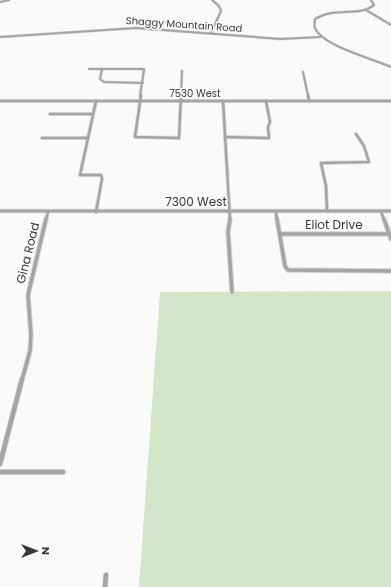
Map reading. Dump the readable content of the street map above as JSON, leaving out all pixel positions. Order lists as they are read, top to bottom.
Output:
{
  "streets": {
    "street": [
      "Shaggy Mountain Road",
      "7530 West",
      "7300 West",
      "Eliot Drive",
      "Gina Road"
    ]
  },
  "crossings": [
    ["7300 West", "Gina Road"]
  ],
  "north": "right"
}
